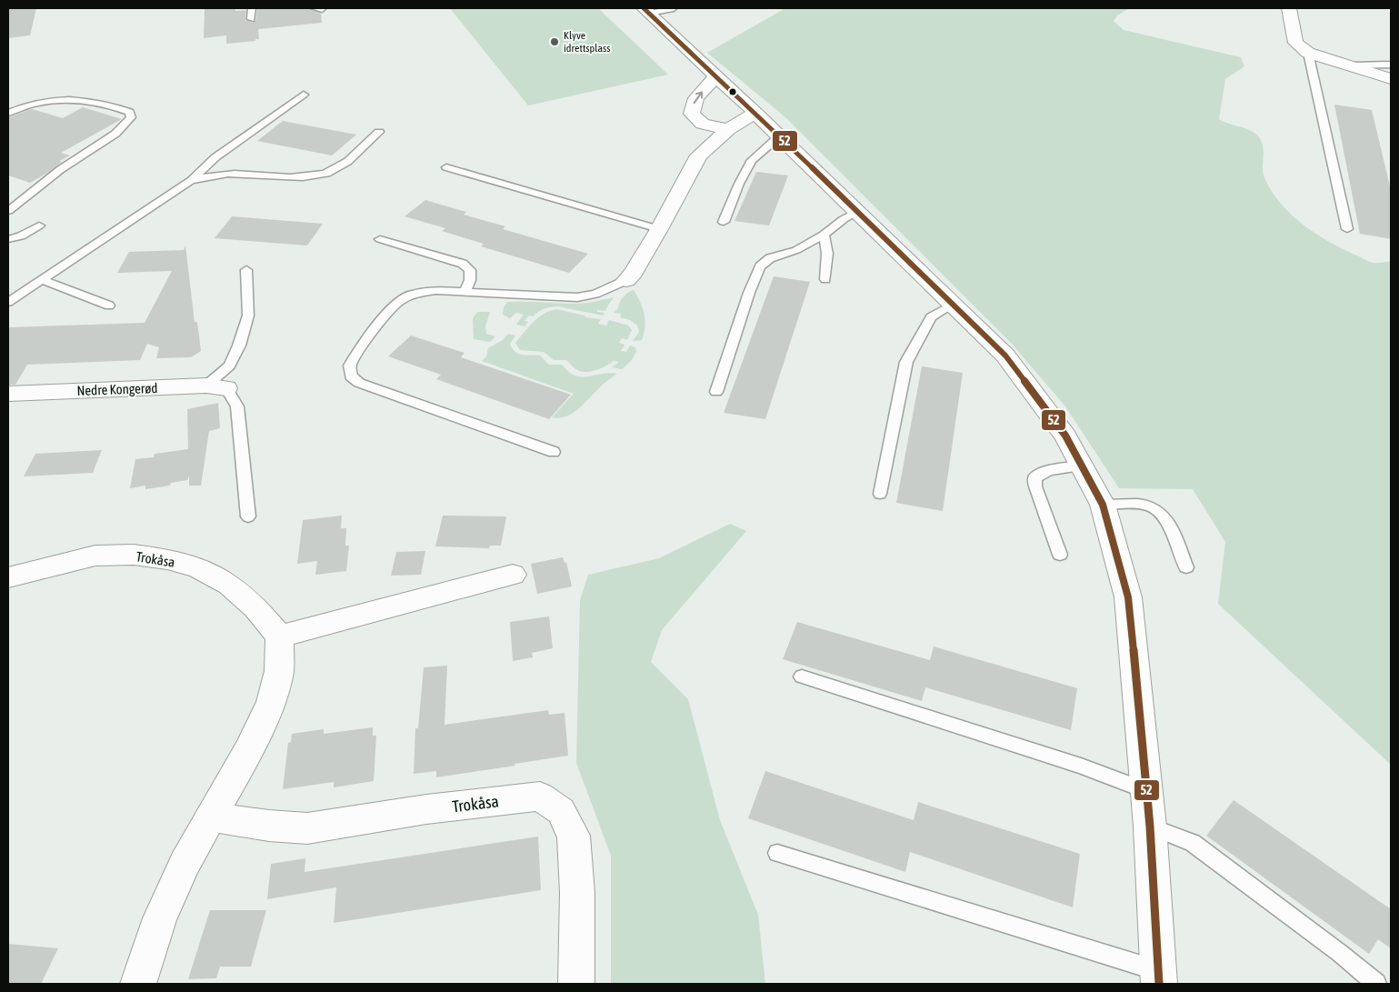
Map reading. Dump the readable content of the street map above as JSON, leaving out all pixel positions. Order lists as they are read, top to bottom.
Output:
{
  "streets": {
    "street": ["Nedre Kongerød", "Trokåsa"]
  },
  "places": ["Klyve idrettsplass"],
  "lines": ["transit line 52"]
}
